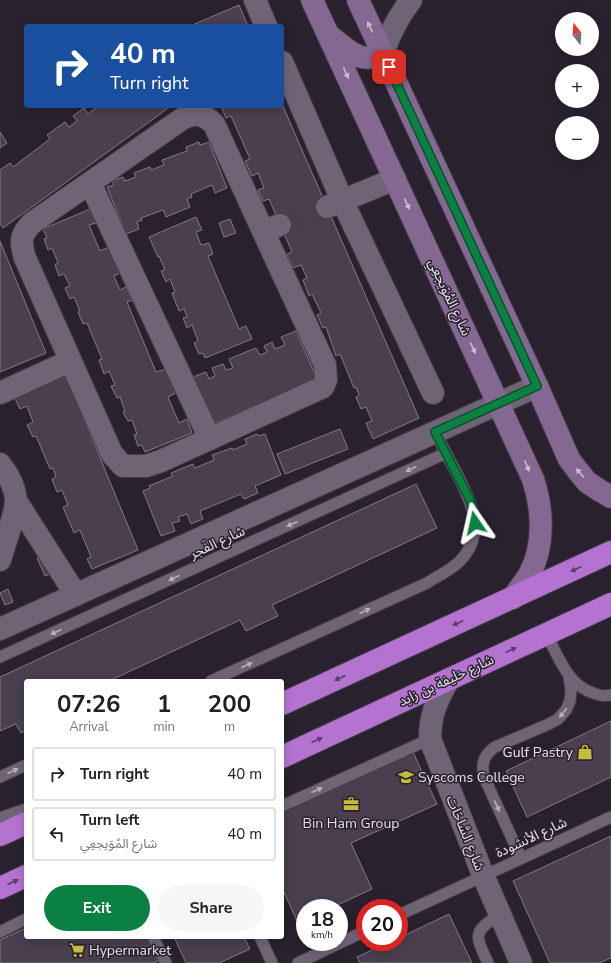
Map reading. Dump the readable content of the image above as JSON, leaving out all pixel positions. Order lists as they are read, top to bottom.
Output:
{
  "streets": {
    "highway": ["شارع خليفة بن زايد"],
    "street": ["شارع المُوَيجعِي", "شارع السَّاحَات"],
    "lane": ["شارع الفَجر", "شارع الأنشودة"]
  },
  "crossings": [
    ["شارع خليفة بن زايد", "شارع السَّاحَات"],
    ["شارع السَّاحَات", "شارع الأنشودة"]
  ],
  "one_way": ["شارع الفَجر"],
  "places": {
    "shop": ["Gulf Pastry"],
    "school or university": ["Syscoms College"],
    "office": ["Bin Ham Group"],
    "supermarket": ["Hypermarket"]
  },
  "north": "top",
  "page": {
    "map_buttons": ["+", "−"],
    "turn": ["40 m", "Turn right"],
    "eta": [
      "07:26",
      "Arrival",
      "1",
      "min",
      "200",
      "m"
    ],
    "list": [
      {
        "name": "Turn right",
        "value": "40 m"
      },
      {
        "name": "Turn left",
        "note": "شارع المُوَيجعِي",
        "value": "40 m"
      }
    ],
    "buttons": ["Exit", "Share"],
    "speed": "18 km/h",
    "limit": "20"
  }
}
